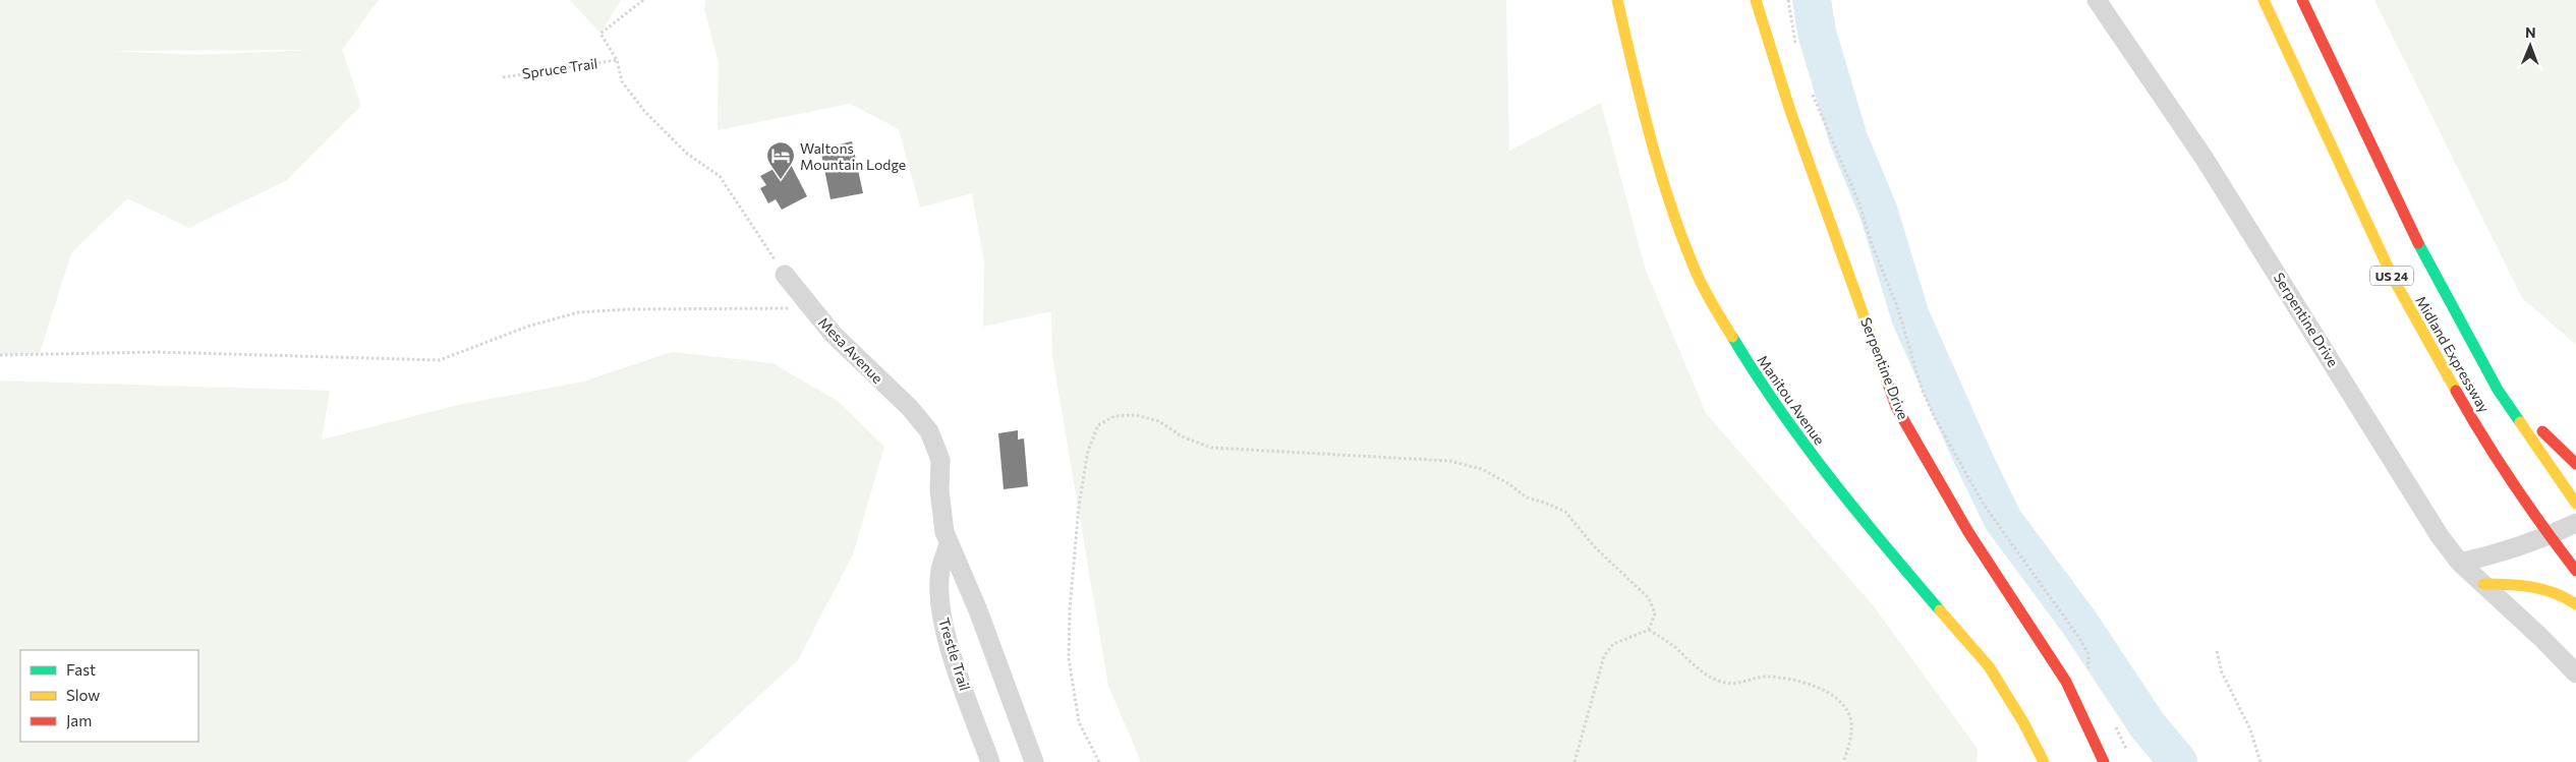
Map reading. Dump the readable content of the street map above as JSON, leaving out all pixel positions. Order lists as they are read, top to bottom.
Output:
{
  "streets": {
    "main road": [
      "US 24",
      "Serpentine Drive",
      "Midland Expressway",
      "Manitou Avenue"
    ],
    "street": ["Mesa Avenue", "Trestle Trail"],
    "path": ["Spruce Trail"]
  },
  "crossings": [
    ["Mesa Avenue", "Trestle Trail"]
  ],
  "places": {
    "hotel": ["Waltons Mountain Lodge"]
  },
  "legend": ["Fast", "Slow", "Jam"],
  "north": "top"
}
